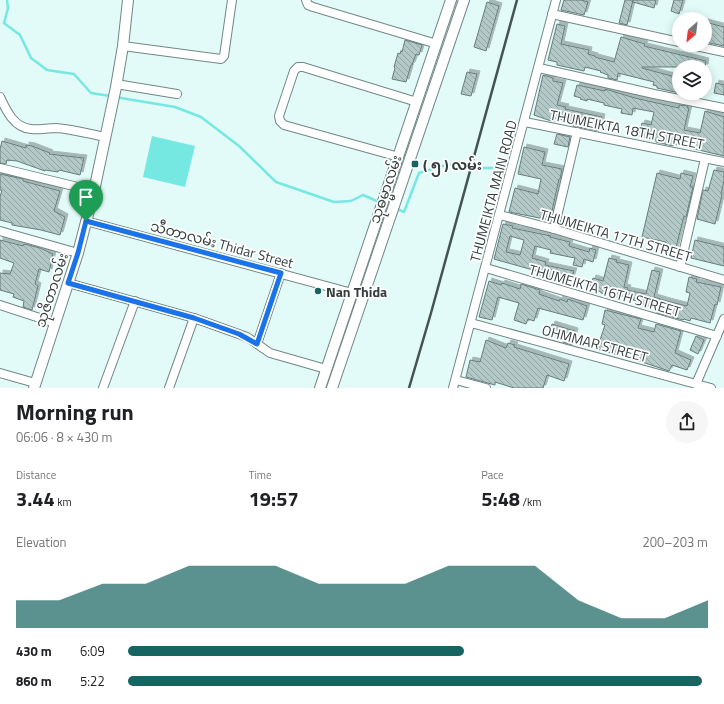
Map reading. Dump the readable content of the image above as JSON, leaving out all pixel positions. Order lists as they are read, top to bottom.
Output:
{
  "streets": {
    "main road": ["သုဓမ္မာလမ်း", "သုဇိတာလမ်း"],
    "street": [
      "THUMEIKTA 18TH STREET",
      "THUMEIKTA MAIN ROAD",
      "THUMEIKTA 17TH STREET",
      "သီတာလမ်း Thidar Street",
      "THUMEIKTA 16TH STREET",
      "OHMMAR STREET"
    ]
  },
  "crossings": [
    ["THUMEIKTA 18TH STREET", "THUMEIKTA MAIN ROAD"],
    ["သုဓမ္မာလမ်း", "သီတာလမ်း Thidar Street"],
    ["THUMEIKTA MAIN ROAD", "THUMEIKTA 17TH STREET"],
    ["THUMEIKTA MAIN ROAD", "THUMEIKTA 16TH STREET"],
    ["THUMEIKTA MAIN ROAD", "OHMMAR STREET"],
    ["သီတာလမ်း Thidar Street", "သုဇိတာလမ်း"]
  ],
  "places": {
    "transit": ["( ၅ ) လမ်း"],
    "other": ["Nan Thida"]
  },
  "north": "bottom left",
  "page": {
    "heading": ["Morning run", "06:06 · 8 × 430 m"],
    "stats": [
      ["Distance", "3.44 km"],
      ["Time", "19:57"],
      ["Pace", "5:48 /km"]
    ],
    "chart": ["Elevation", "200–203 m"],
    "list": [
      {
        "name": "430 m",
        "note": "6:09"
      },
      {
        "name": "860 m",
        "note": "5:22"
      }
    ]
  }
}
